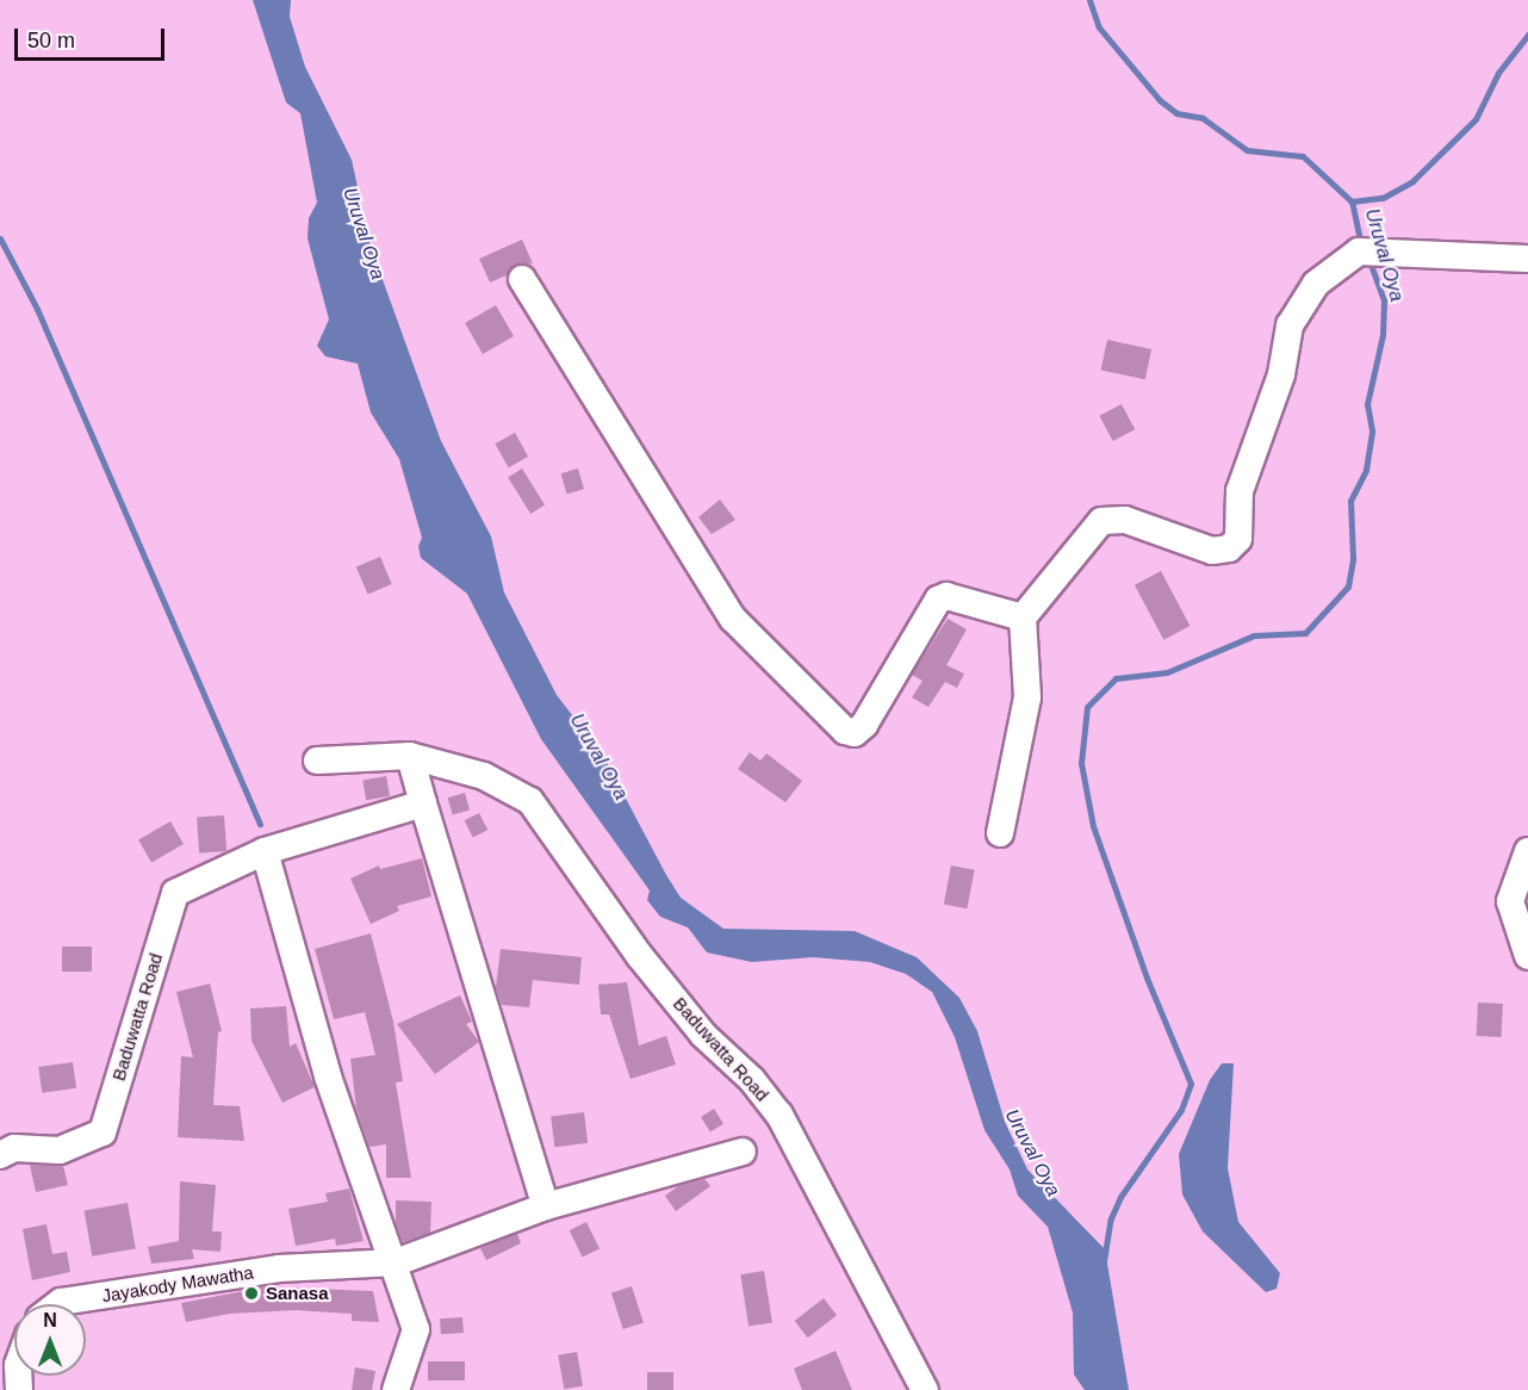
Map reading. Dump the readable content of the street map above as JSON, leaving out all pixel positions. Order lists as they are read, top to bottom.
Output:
{
  "streets": {
    "street": ["Baduwatta Road", "Jayakody Mawatha"]
  },
  "water": ["Uruval Oya"],
  "places": ["Sanasa"],
  "scale_bar": "50 m",
  "north": "top"
}
